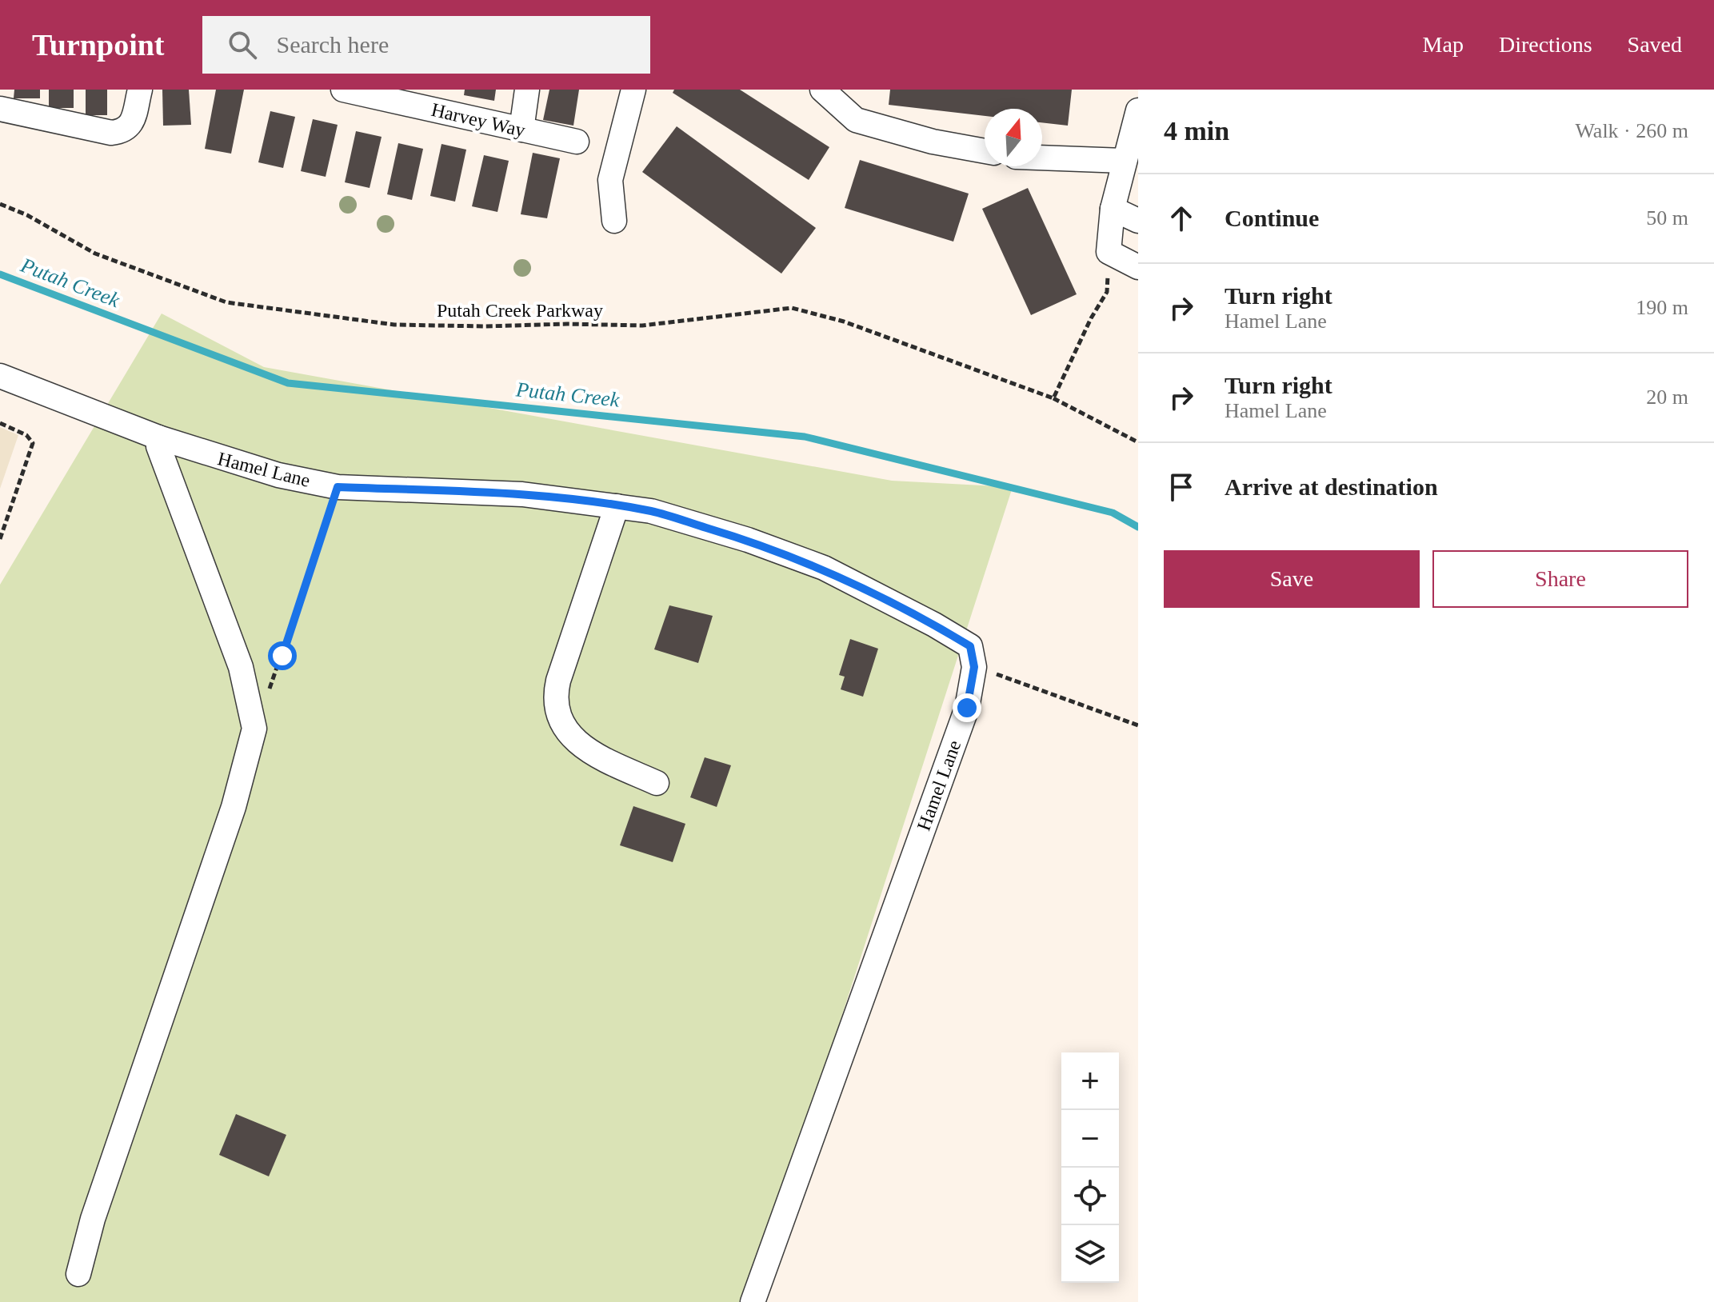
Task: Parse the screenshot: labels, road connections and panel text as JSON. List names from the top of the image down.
{
  "streets": {
    "street": ["Harvey Way", "Hamel Lane"],
    "path": ["Putah Creek Parkway"]
  },
  "water": ["Putah Creek"],
  "north": "top",
  "page": {
    "header": "Turnpoint",
    "search": "Search here",
    "nav": ["Map", "Directions", "Saved"],
    "heading": ["4 min", "Walk · 260 m"],
    "list": [
      ["Continue", "50 m"],
      ["Turn right", "Hamel Lane", "190 m"],
      ["Turn right", "Hamel Lane", "20 m"],
      "Arrive at destination"
    ],
    "buttons": ["Save", "Share"],
    "map_buttons": ["+", "−"]
  }
}
